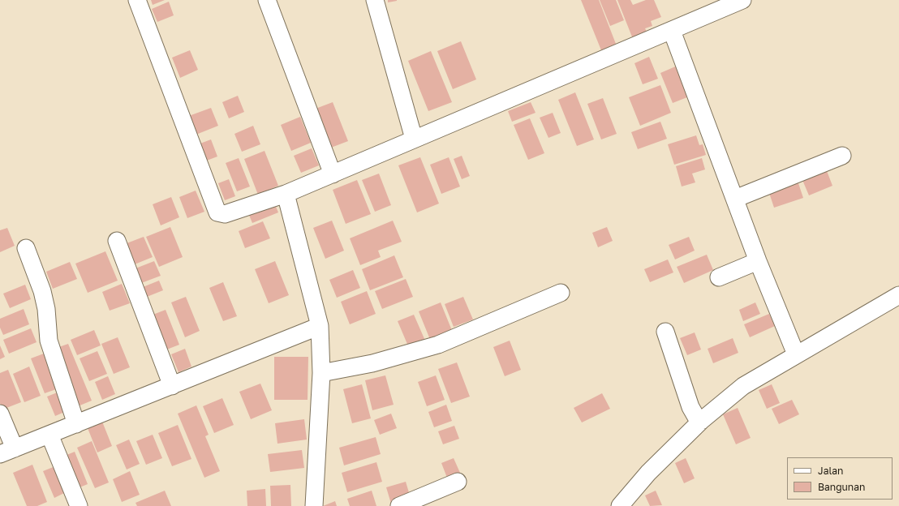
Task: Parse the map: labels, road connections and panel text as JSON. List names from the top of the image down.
{
  "legend": ["Jalan", "Bangunan"]
}
